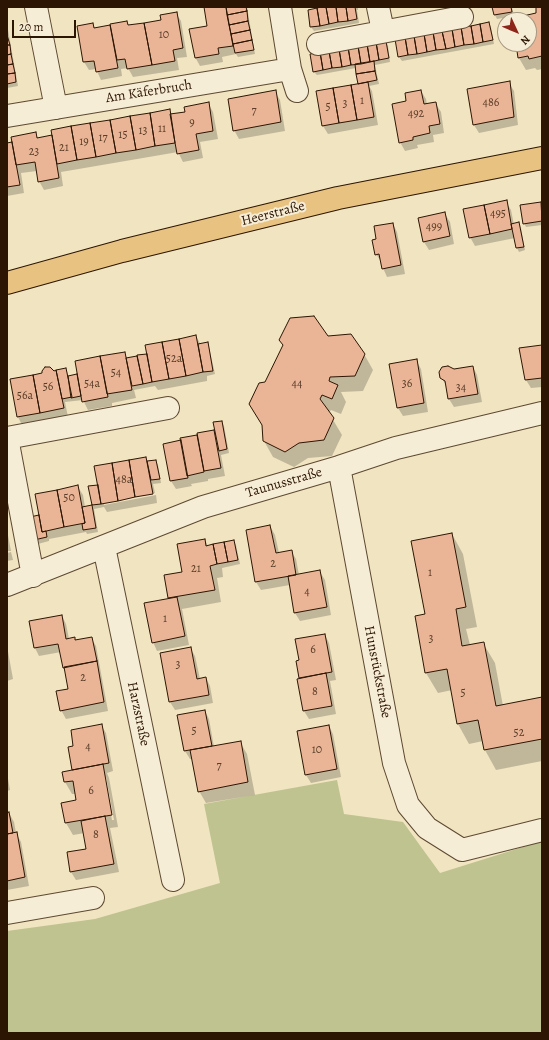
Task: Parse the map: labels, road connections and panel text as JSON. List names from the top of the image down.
{
  "streets": {
    "main road": ["Heerstraße"],
    "street": [
      "Am Käferbruch",
      "Taunusstraße",
      "Hunsrückstraße",
      "Harzstraße"
    ]
  },
  "crossings": [
    ["Taunusstraße", "Hunsrückstraße"],
    ["Taunusstraße", "Harzstraße"]
  ],
  "house_numbers": [
    "10",
    "1",
    "486",
    "3",
    "5",
    "7",
    "492",
    "9",
    "11",
    "13",
    "15",
    "17",
    "19",
    "21",
    "23",
    "495",
    "499",
    "52a",
    "54",
    "54a",
    "44",
    "36",
    "56",
    "34",
    "56a",
    "48a",
    "50",
    "2",
    "21",
    "1",
    "4",
    "1",
    "3",
    "6",
    "3",
    "2",
    "8",
    "5",
    "5",
    "52",
    "4",
    "10",
    "7",
    "6",
    "8"
  ],
  "scale_bar": "20 m",
  "north": "bottom right"
}
